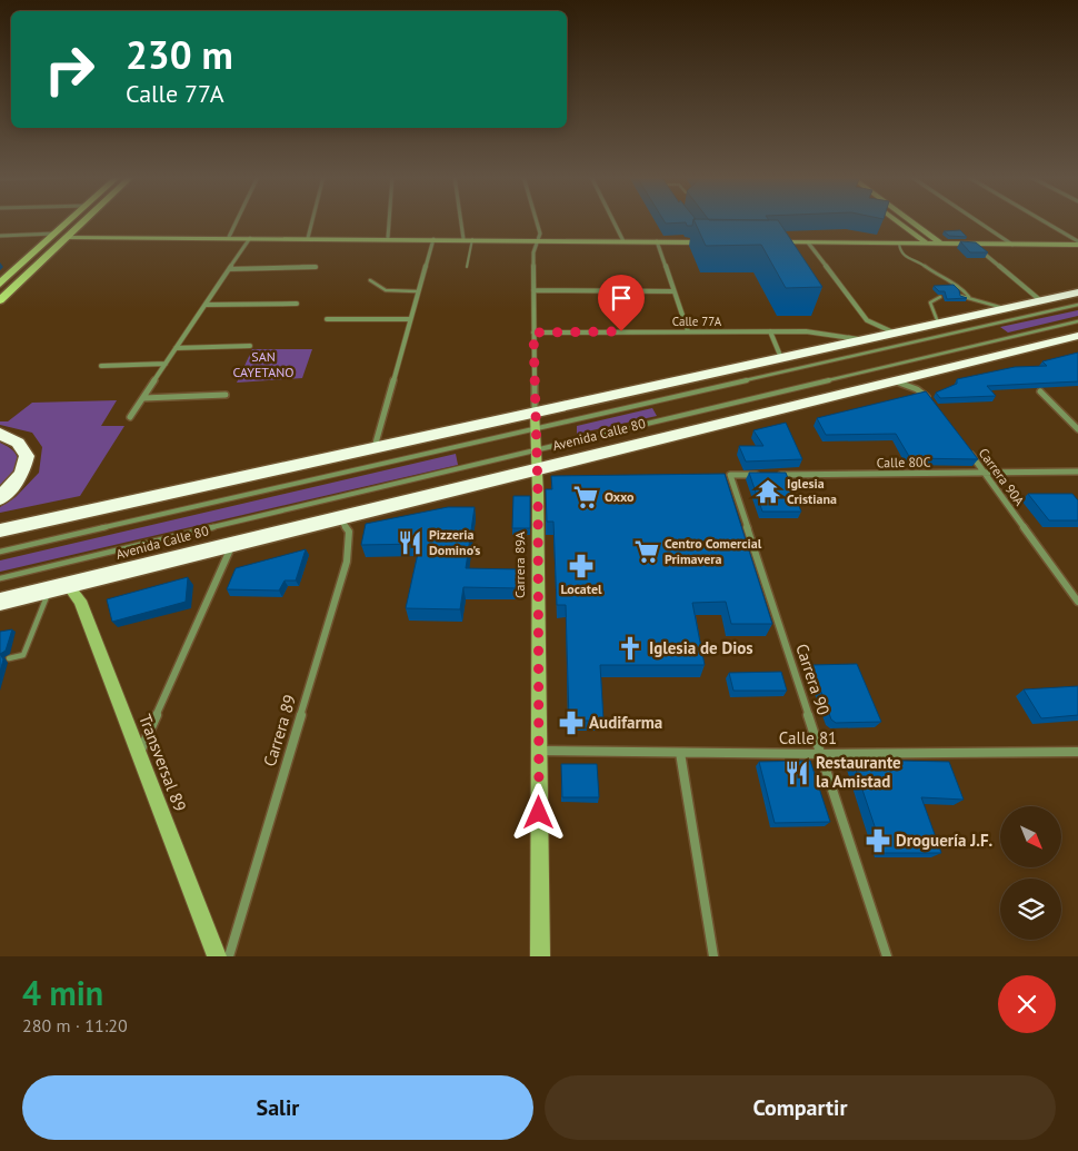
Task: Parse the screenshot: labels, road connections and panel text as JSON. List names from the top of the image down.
{
  "streets": {
    "highway": ["Avenida Calle 80"],
    "street": [
      "Calle 77A",
      "Calle 80C",
      "Carrera 90A",
      "Carrera 89A",
      "Carrera 90",
      "Carrera 89",
      "Calle 81",
      "Transversal 89"
    ]
  },
  "crossings": [
    ["Calle 77A", "Carrera 89A"],
    ["Avenida Calle 80", "Carrera 89A"],
    ["Avenida Calle 80", "Carrera 89"],
    ["Avenida Calle 80", "Transversal 89"],
    ["Calle 80C", "Carrera 90A"],
    ["Carrera 89A", "Calle 81"],
    ["Carrera 90", "Calle 81"]
  ],
  "parks": ["SAN CAYETANO"],
  "places": {
    "temple": ["Iglesia Cristiana"],
    "supermarket": ["Oxxo", "Centro Comercial Primavera"],
    "restaurant": ["Pizzeria Domino's", "Restaurante la Amistad"],
    "pharmacy": ["Locatel", "Audifarma", "Droguería J.F."],
    "church": ["Iglesia de Dios"]
  },
  "north": "bottom right",
  "page": {
    "turn": ["230 m", "Calle 77A"],
    "heading": ["4 min", "280 m · 11:20"],
    "buttons": ["Salir", "Compartir"]
  }
}
